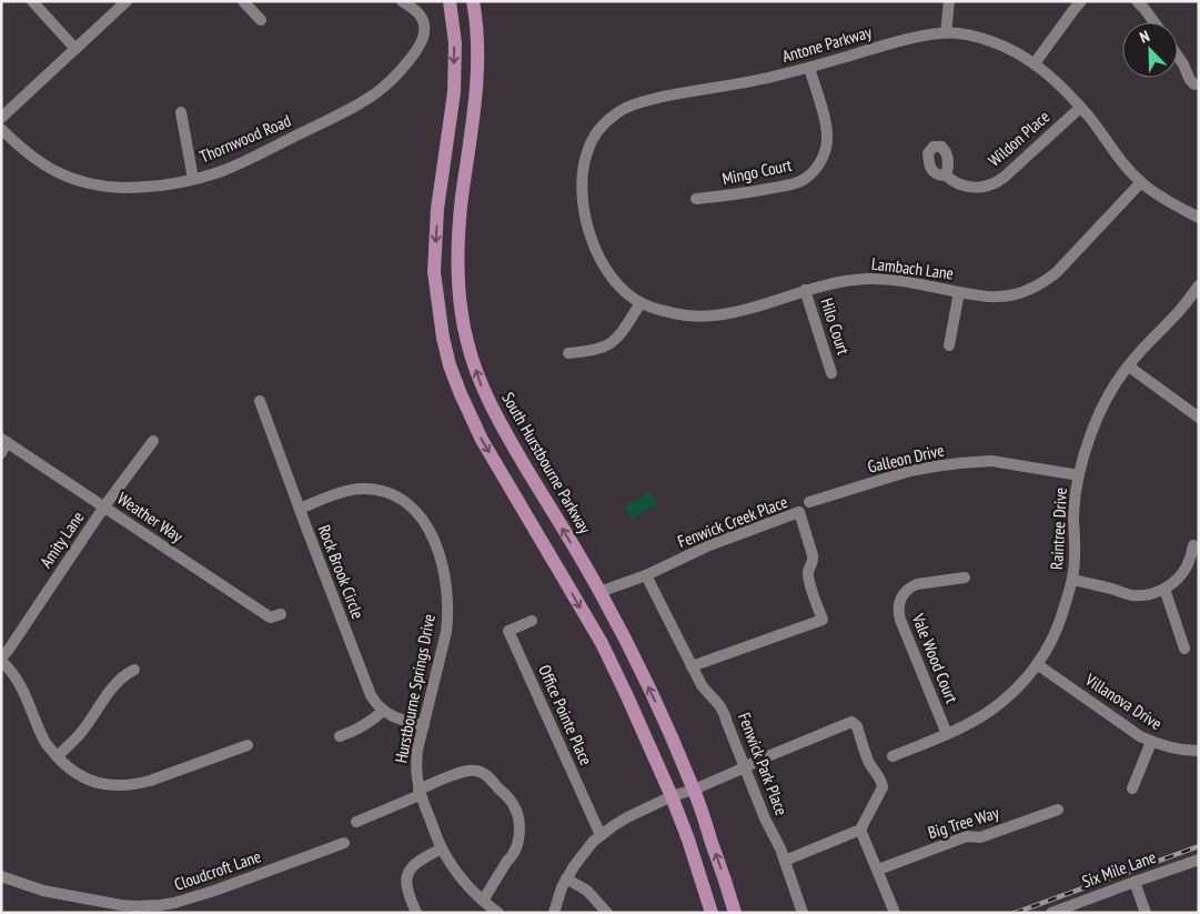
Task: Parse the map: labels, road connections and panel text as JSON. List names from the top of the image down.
{
  "streets": {
    "main road": ["South Hurstbourne Parkway"],
    "street": [
      "Antone Parkway",
      "Thornwood Road",
      "Wildon Place",
      "Mingo Court",
      "Lambach Lane",
      "Hilo Court",
      "Galleon Drive",
      "Weather Way",
      "Fenwick Creek Place",
      "Raintree Drive",
      "Amity Lane",
      "Rock Brook Circle",
      "Vale Wood Court",
      "Hurstbourne Springs Drive",
      "Villanova Drive",
      "Office Pointe Place",
      "Fenwick Park Place",
      "Big Tree Way",
      "Six Mile Lane",
      "Cloudcroft Lane"
    ]
  },
  "crossings": [
    ["Antone Parkway", "Wildon Place"],
    ["Antone Parkway", "Mingo Court"],
    ["Antone Parkway", "Lambach Lane"],
    ["Lambach Lane", "Hilo Court"],
    ["Galleon Drive", "Raintree Drive"],
    ["South Hurstbourne Parkway", "Fenwick Creek Place"],
    ["Weather Way", "Amity Lane"],
    ["Fenwick Creek Place", "Fenwick Park Place"],
    ["Raintree Drive", "Vale Wood Court"],
    ["Raintree Drive", "Villanova Drive"],
    ["Rock Brook Circle", "Hurstbourne Springs Drive"]
  ],
  "north": "top left"
}
